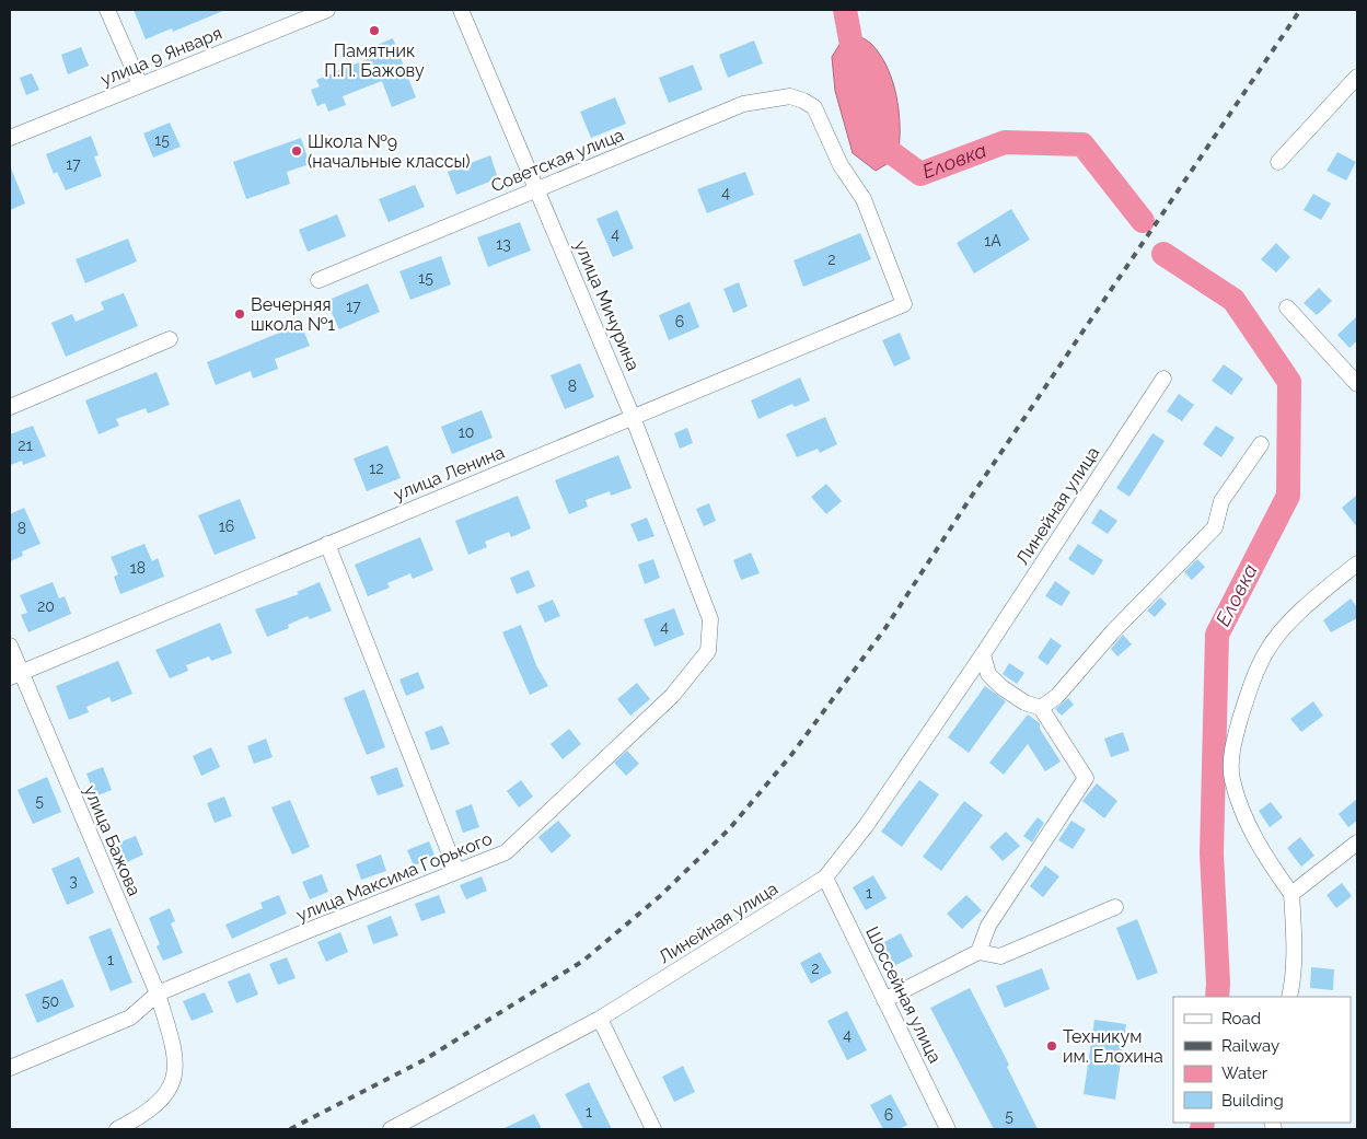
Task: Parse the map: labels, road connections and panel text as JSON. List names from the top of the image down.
{
  "streets": {
    "street": [
      "улица 9 Января",
      "Советская улица",
      "улица Мичурина",
      "улица Ленина",
      "Линейная улица",
      "улица Бажова",
      "улица Максима Горького",
      "Шоссейная улица"
    ]
  },
  "crossings": [
    ["Советская улица", "улица Мичурина"],
    ["Советская улица", "улица Ленина"],
    ["улица Мичурина", "улица Ленина"],
    ["улица Мичурина", "улица Максима Горького"],
    ["улица Ленина", "улица Бажова"],
    ["Линейная улица", "Шоссейная улица"],
    ["улица Бажова", "улица Максима Горького"]
  ],
  "water": ["Еловка"],
  "places": [
    "Памятник П.П. Бажову",
    "Школа №9 (начальные классы)",
    "Вечерняя школа №1",
    "Техникум им. Елохина"
  ],
  "house_numbers": [
    "15",
    "17",
    "4",
    "4",
    "1А",
    "13",
    "2",
    "15",
    "17",
    "6",
    "8",
    "10",
    "21",
    "12",
    "16",
    "8",
    "18",
    "20",
    "4",
    "5",
    "3",
    "1",
    "1",
    "2",
    "50",
    "4",
    "1",
    "6",
    "5"
  ],
  "legend": [
    "Road",
    "Railway",
    "Water",
    "Building"
  ]
}
